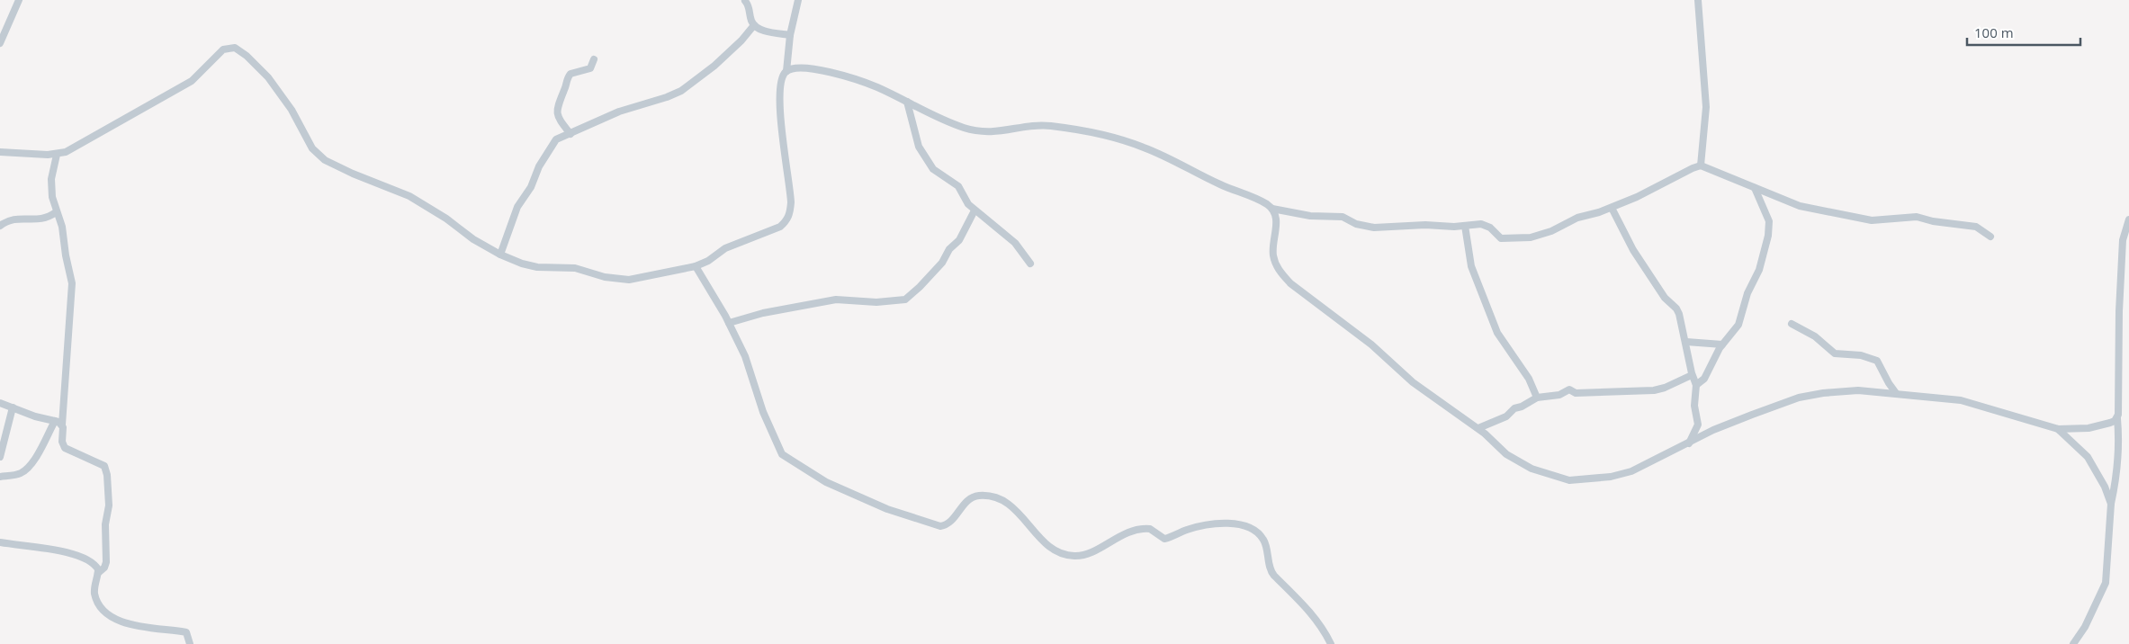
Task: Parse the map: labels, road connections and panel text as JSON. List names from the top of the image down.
{
  "scale_bar": "100 m"
}
